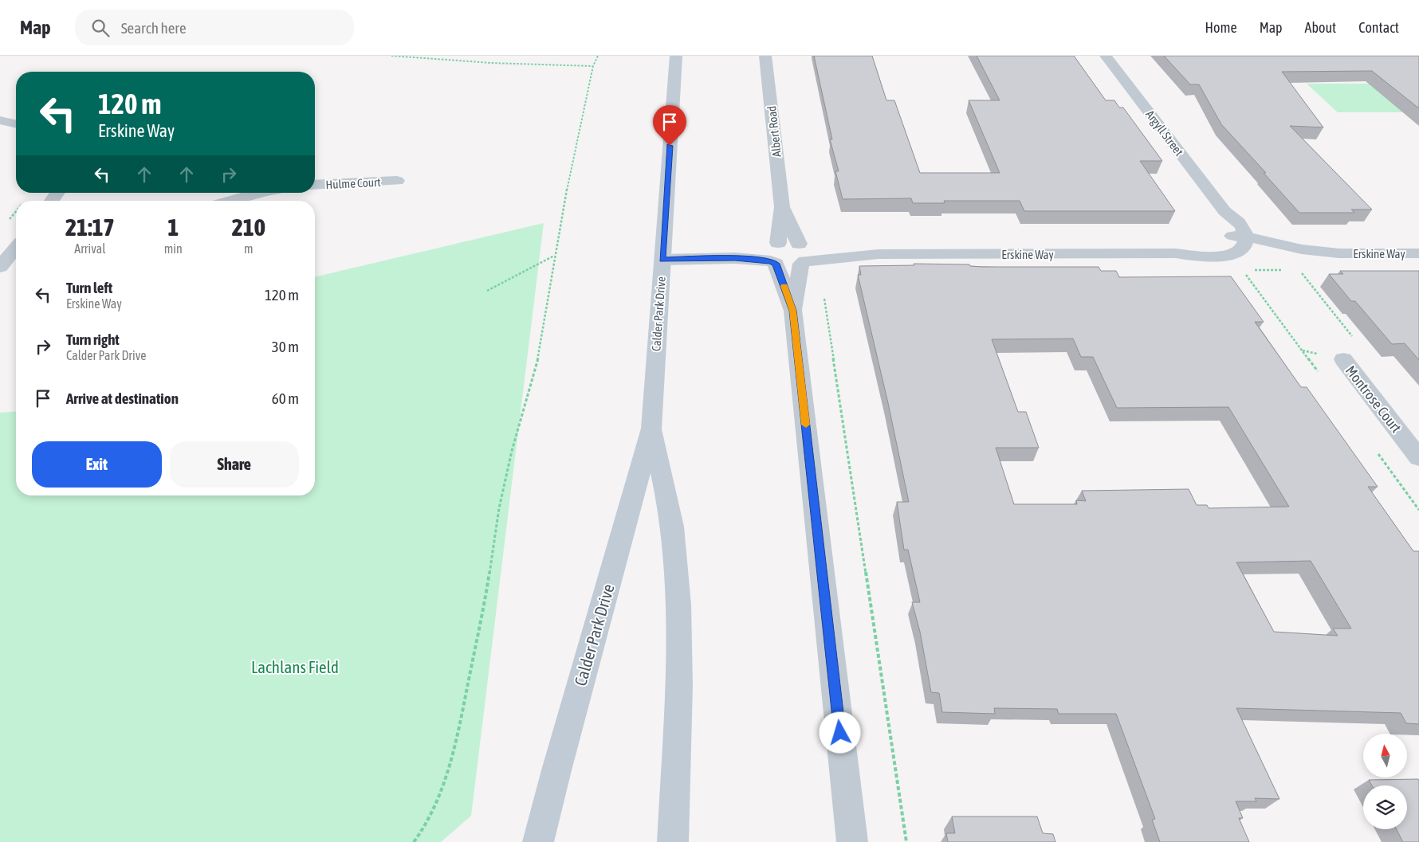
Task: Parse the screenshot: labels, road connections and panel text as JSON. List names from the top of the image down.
{
  "streets": {
    "street": [
      "Albert Road",
      "Argyll Street",
      "Hulme Court",
      "Erskine Way",
      "Calder Park Drive",
      "Montrose Court"
    ]
  },
  "crossings": [
    ["Albert Road", "Erskine Way"],
    ["Argyll Street", "Erskine Way"]
  ],
  "parks": ["Lachlans Field"],
  "north": "top",
  "page": {
    "header": "Map",
    "search": "Search here",
    "nav": [
      "Home",
      "Map",
      "About",
      "Contact"
    ],
    "turn": ["120 m", "Erskine Way"],
    "eta": [
      "21:17",
      "Arrival",
      "1",
      "min",
      "210",
      "m"
    ],
    "list": [
      {
        "name": "Turn left",
        "note": "Erskine Way",
        "value": "120 m"
      },
      {
        "name": "Turn right",
        "note": "Calder Park Drive",
        "value": "30 m"
      },
      {
        "name": "Arrive at destination",
        "value": "60 m"
      }
    ],
    "buttons": ["Exit", "Share"]
  }
}
